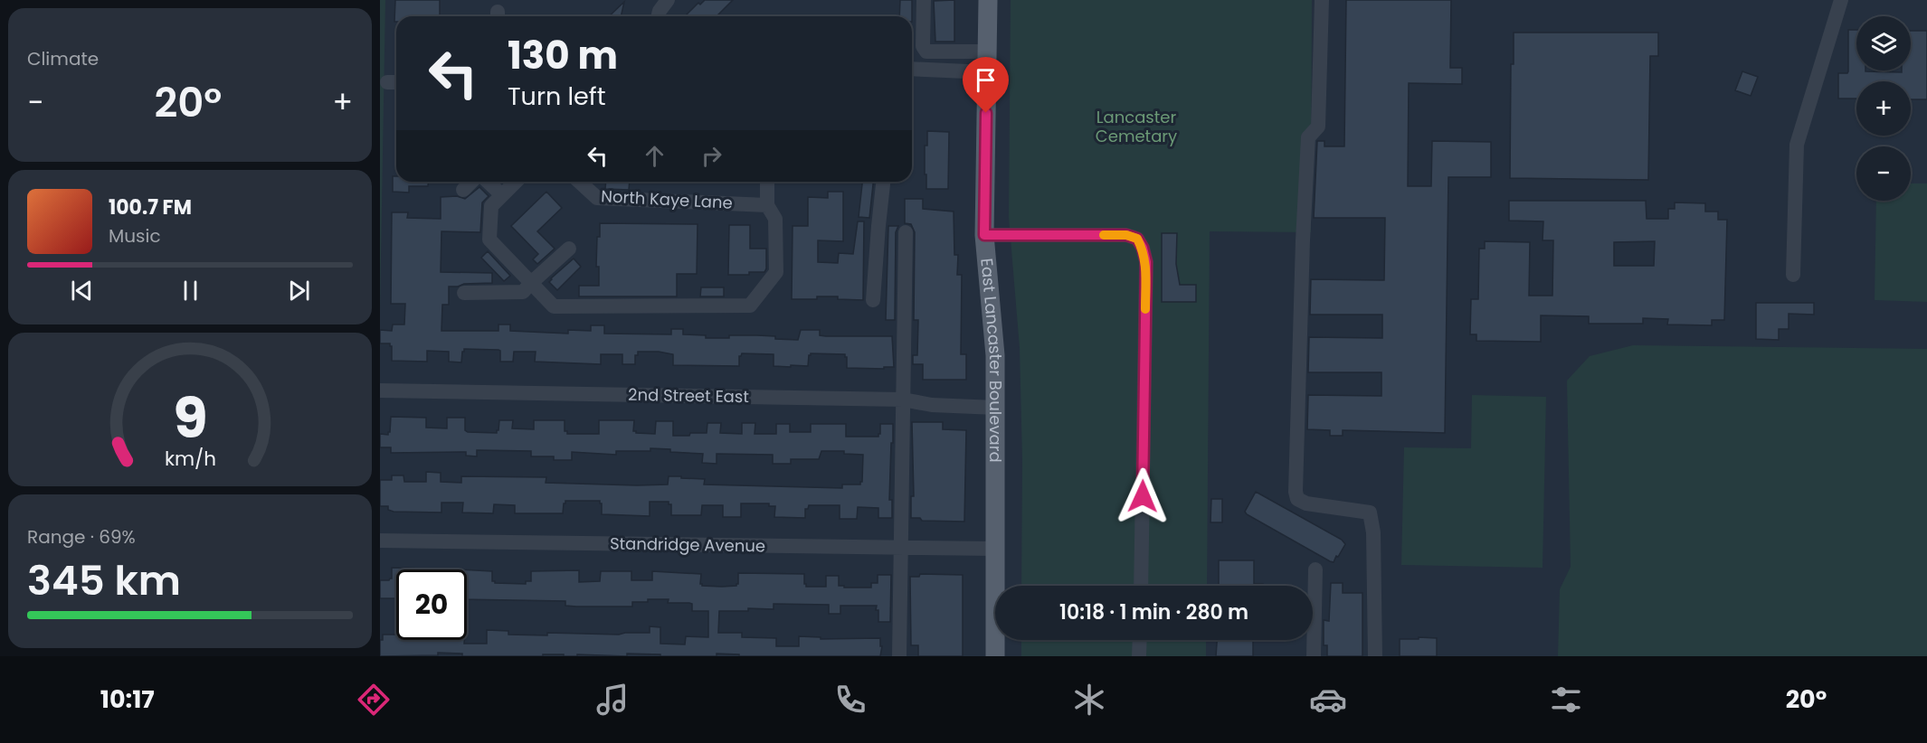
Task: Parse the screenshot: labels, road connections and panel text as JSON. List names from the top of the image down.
{
  "streets": {
    "main road": ["East Lancaster Boulevard"],
    "street": ["North Kaye Lane", "2nd Street East", "Standridge Avenue"]
  },
  "crossings": [
    ["East Lancaster Boulevard", "2nd Street East"],
    ["East Lancaster Boulevard", "Standridge Avenue"]
  ],
  "parks": ["Lancaster Cemetary"],
  "page": {
    "tile": [
      "Climate",
      ["Range · 69%", "345 km"]
    ],
    "map_buttons": ["+", "−"],
    "turn": ["130 m", "Turn left"],
    "heat": ["−", "20°", "+"],
    "song": ["100.7 FM", "Music"],
    "limit": "20",
    "trip": "10:18 · 1 min · 280 m",
    "tabs": ["10:17", "20°"],
    "gauge": ["9", "km/h"]
  }
}
